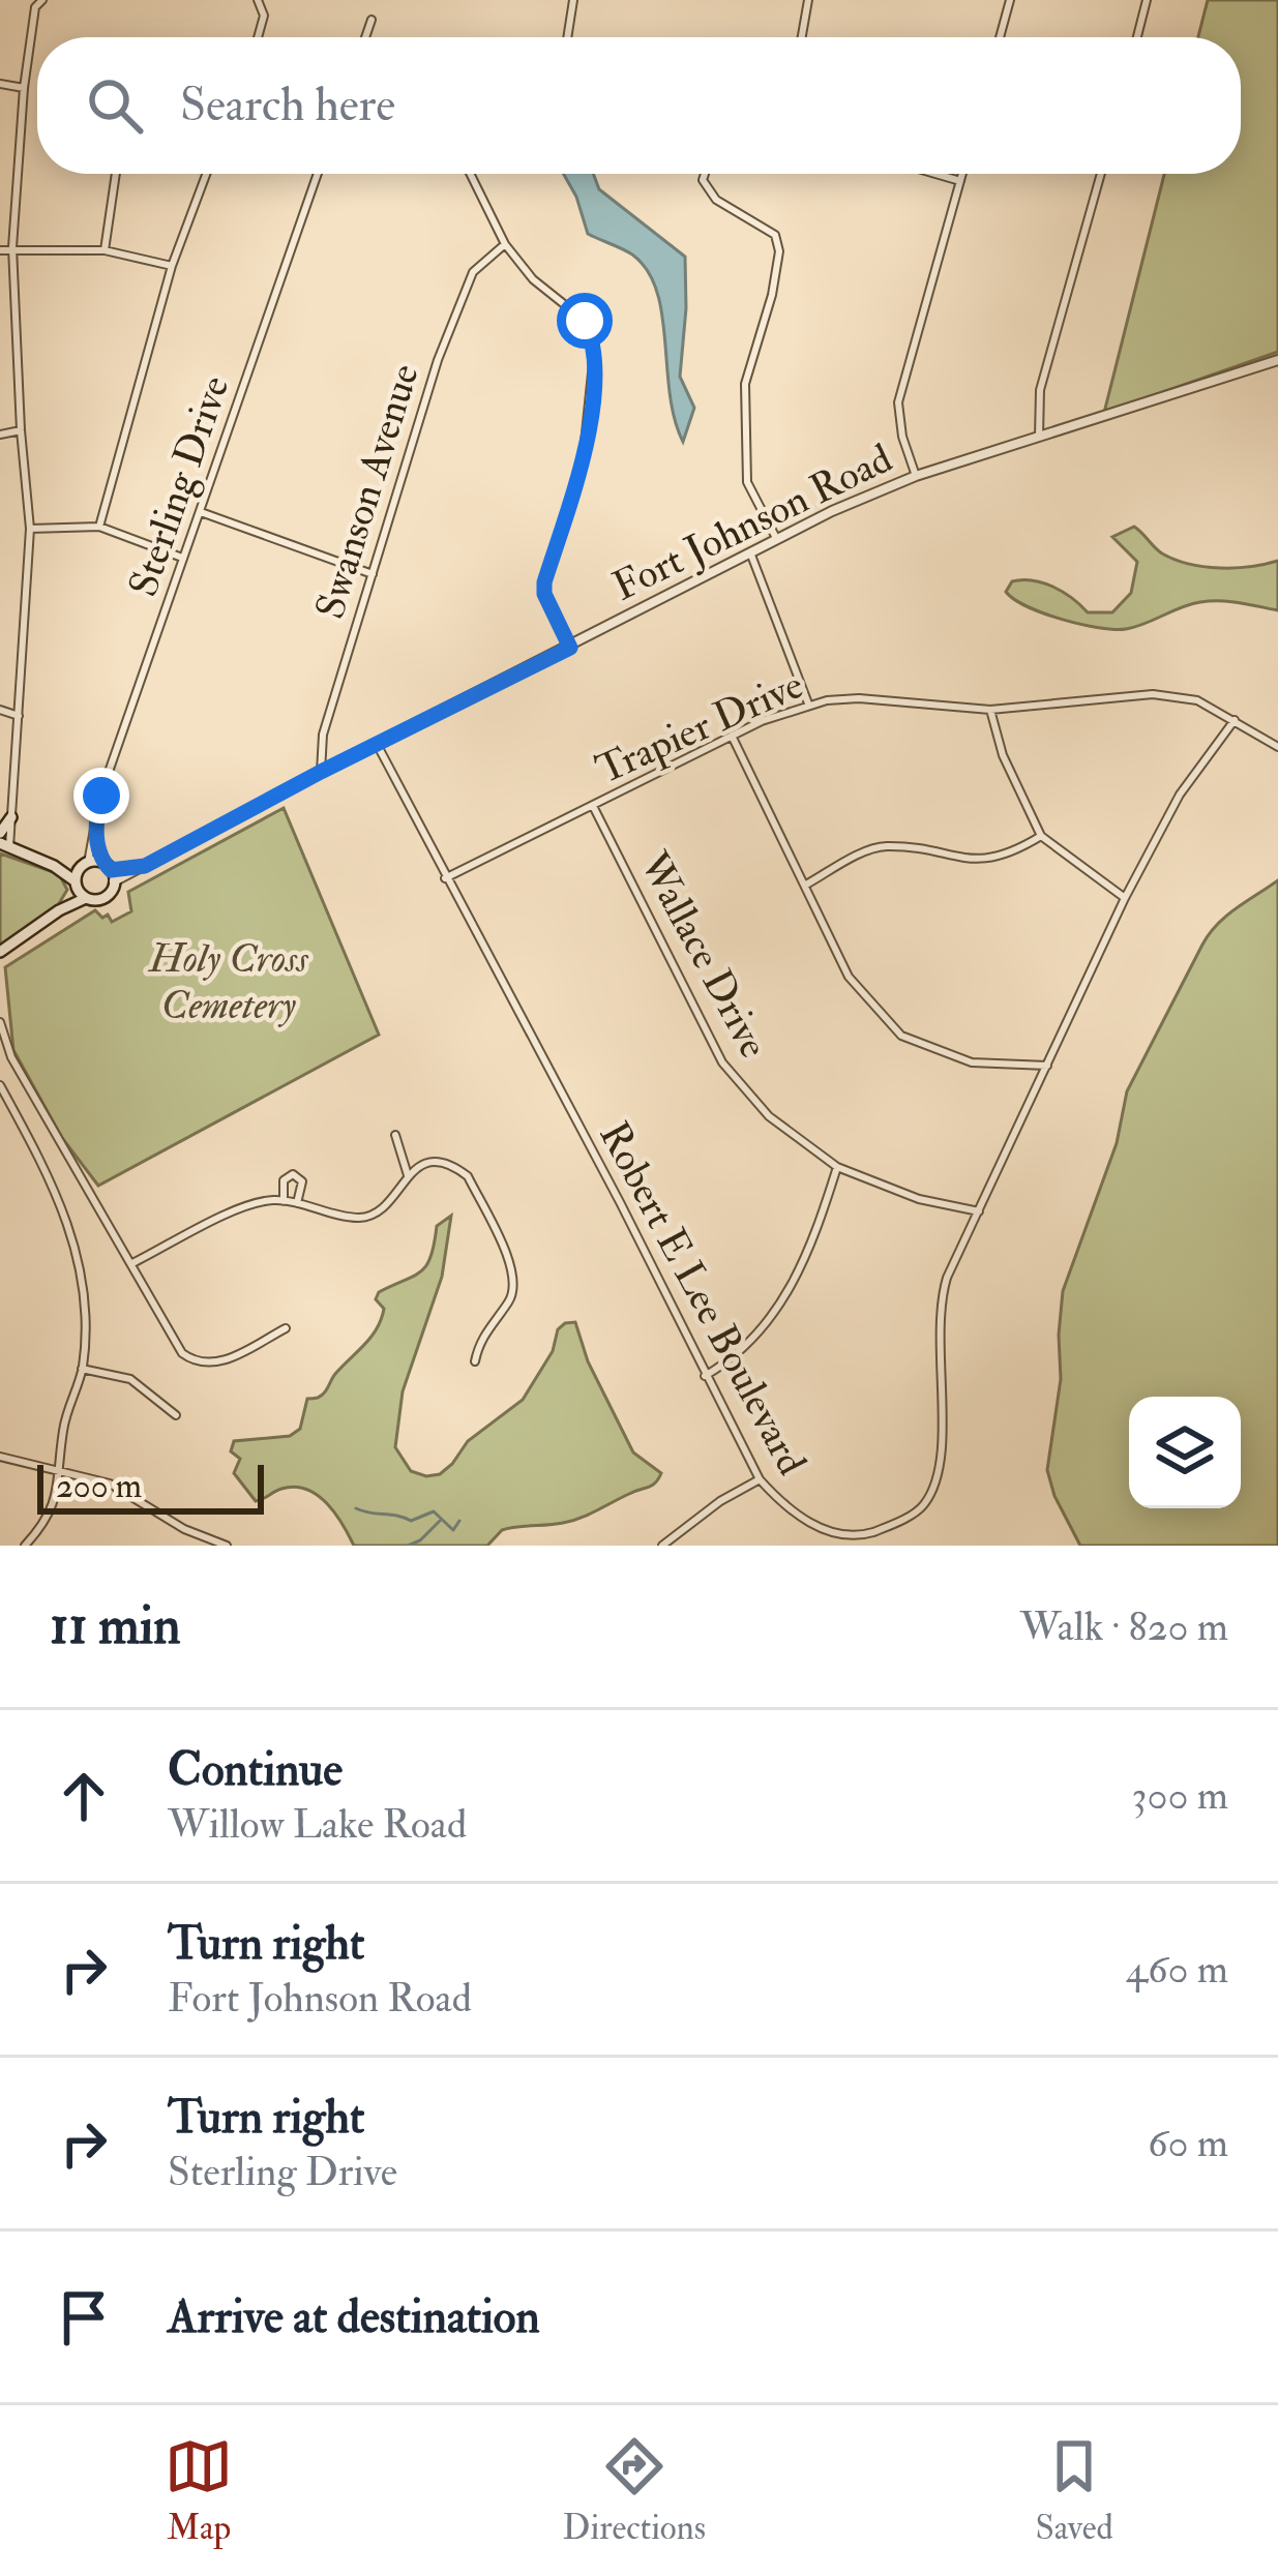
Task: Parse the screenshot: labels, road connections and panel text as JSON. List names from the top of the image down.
{
  "streets": {
    "street": [
      "Sterling Drive",
      "Swanson Avenue",
      "Fort Johnson Road",
      "Trapier Drive",
      "Wallace Drive",
      "Robert E Lee Boulevard"
    ]
  },
  "crossings": [
    ["Sterling Drive", "Fort Johnson Road"],
    ["Swanson Avenue", "Fort Johnson Road"],
    ["Fort Johnson Road", "Robert E Lee Boulevard"],
    ["Trapier Drive", "Wallace Drive"],
    ["Trapier Drive", "Robert E Lee Boulevard"],
    ["Wallace Drive", "Robert E Lee Boulevard"]
  ],
  "parks": ["Holy Cross Cemetery"],
  "scale_bar": "200 m",
  "page": {
    "search": "Search here",
    "scale": "200 m",
    "heading": ["11 min", "Walk · 820 m"],
    "list": [
      ["Continue", "Willow Lake Road", "300 m"],
      ["Turn right", "Fort Johnson Road", "460 m"],
      ["Turn right", "Sterling Drive", "60 m"],
      "Arrive at destination"
    ],
    "nav": ["Map", "Directions", "Saved"]
  }
}
